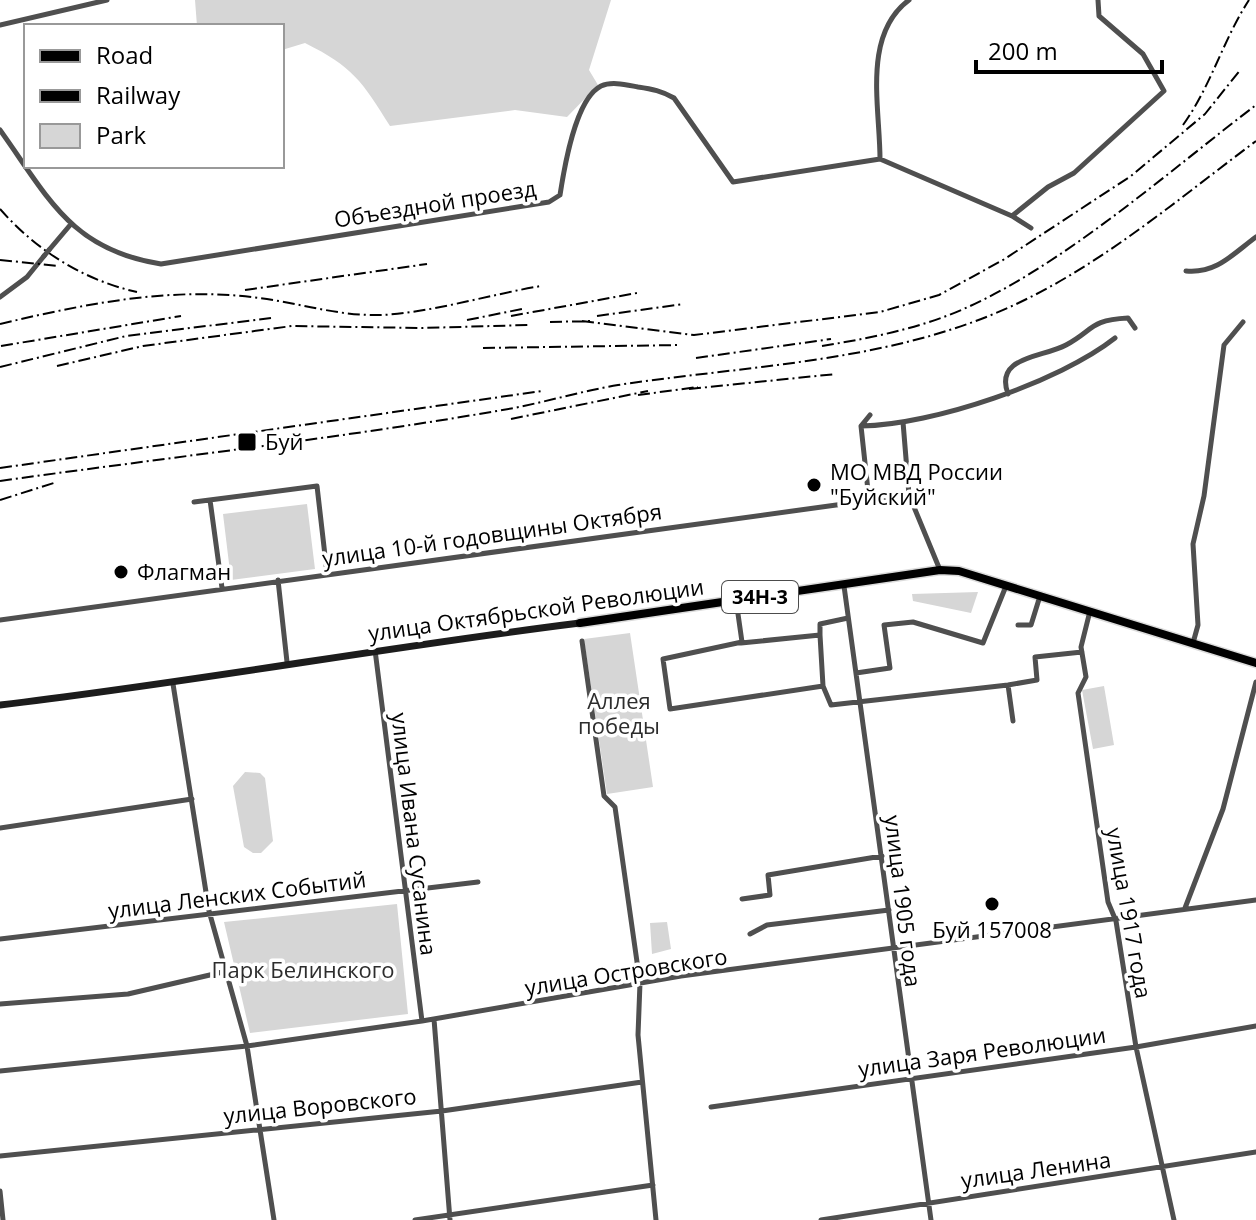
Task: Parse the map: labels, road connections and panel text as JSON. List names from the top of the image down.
{
  "streets": {
    "main road": ["34Н-3", "улица Октябрьской Революции"],
    "street": [
      "Объездной проезд",
      "улица 10-й годовщины Октября",
      "улица Ивана Сусанина",
      "улица Ленских Событий",
      "улица 1905 года",
      "улица 1917 года",
      "улица Островского",
      "улица Заря Революции",
      "улица Воровского",
      "улица Ленина"
    ]
  },
  "crossings": [
    ["улица Октябрьской Революции", "улица Ивана Сусанина"],
    ["улица Октябрьской Революции", "улица 1905 года"],
    ["улица Октябрьской Революции", "улица 1917 года"],
    ["улица Ивана Сусанина", "улица Ленских Событий"],
    ["улица Ивана Сусанина", "улица Островского"],
    ["улица 1905 года", "улица Островского"],
    ["улица 1905 года", "улица Заря Революции"],
    ["улица 1905 года", "улица Ленина"],
    ["улица 1917 года", "улица Островского"],
    ["улица 1917 года", "улица Заря Революции"],
    ["улица 1917 года", "улица Ленина"]
  ],
  "parks": ["Аллея победы", "Парк Белинского"],
  "places": {
    "transit": ["Буй"],
    "other": ["МО МВД России \"Буйский\"", "Флагман", "Буй 157008"]
  },
  "legend": ["Road", "Railway", "Park"],
  "scale_bar": "200 m"
}
